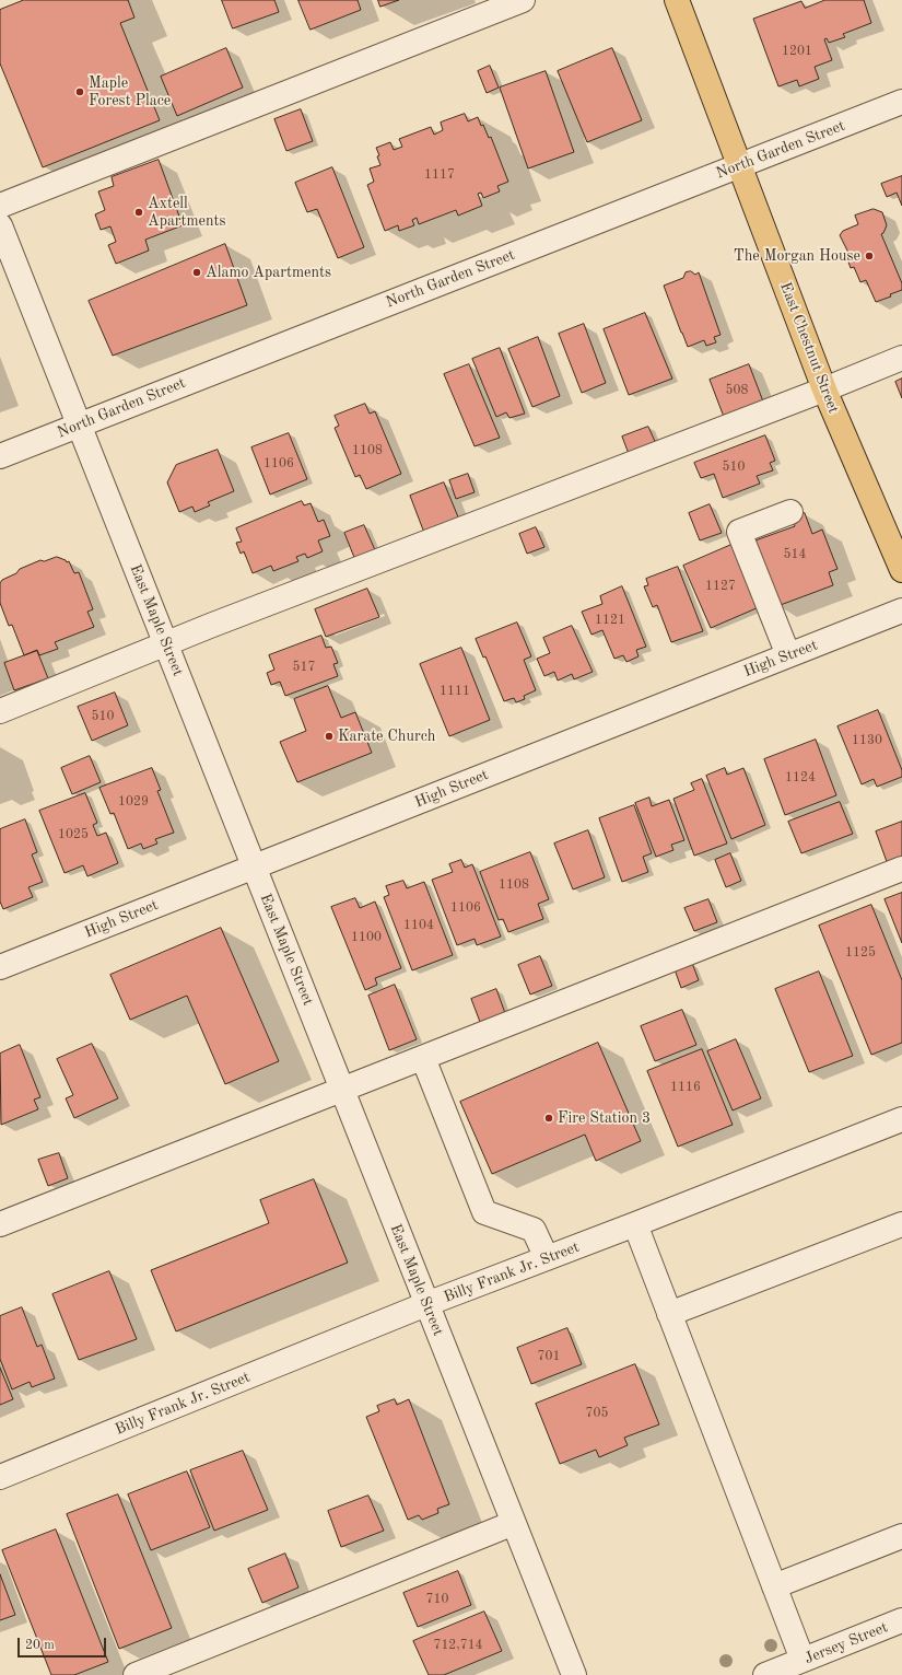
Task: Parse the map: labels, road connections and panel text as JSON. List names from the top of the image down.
{
  "streets": {
    "main road": ["East Chestnut Street"],
    "street": [
      "North Garden Street",
      "East Maple Street",
      "High Street",
      "Billy Frank Jr. Street",
      "Jersey Street"
    ]
  },
  "crossings": [
    ["North Garden Street", "East Chestnut Street"],
    ["North Garden Street", "East Maple Street"],
    ["East Maple Street", "High Street"],
    ["East Maple Street", "Billy Frank Jr. Street"]
  ],
  "places": [
    "Maple Forest Place",
    "Axtell Apartments",
    "The Morgan House",
    "Alamo Apartments",
    "Karate Church",
    "Fire Station 3"
  ],
  "house_numbers": [
    "1201",
    "1117",
    "508",
    "1108",
    "1106",
    "510",
    "514",
    "1127",
    "1121",
    "517",
    "1111",
    "510",
    "1130",
    "1124",
    "1029",
    "1025",
    "1108",
    "1106",
    "1104",
    "1100",
    "1125",
    "1116",
    "701",
    "705",
    "710",
    "712,714"
  ],
  "scale_bar": "20 m"
}
